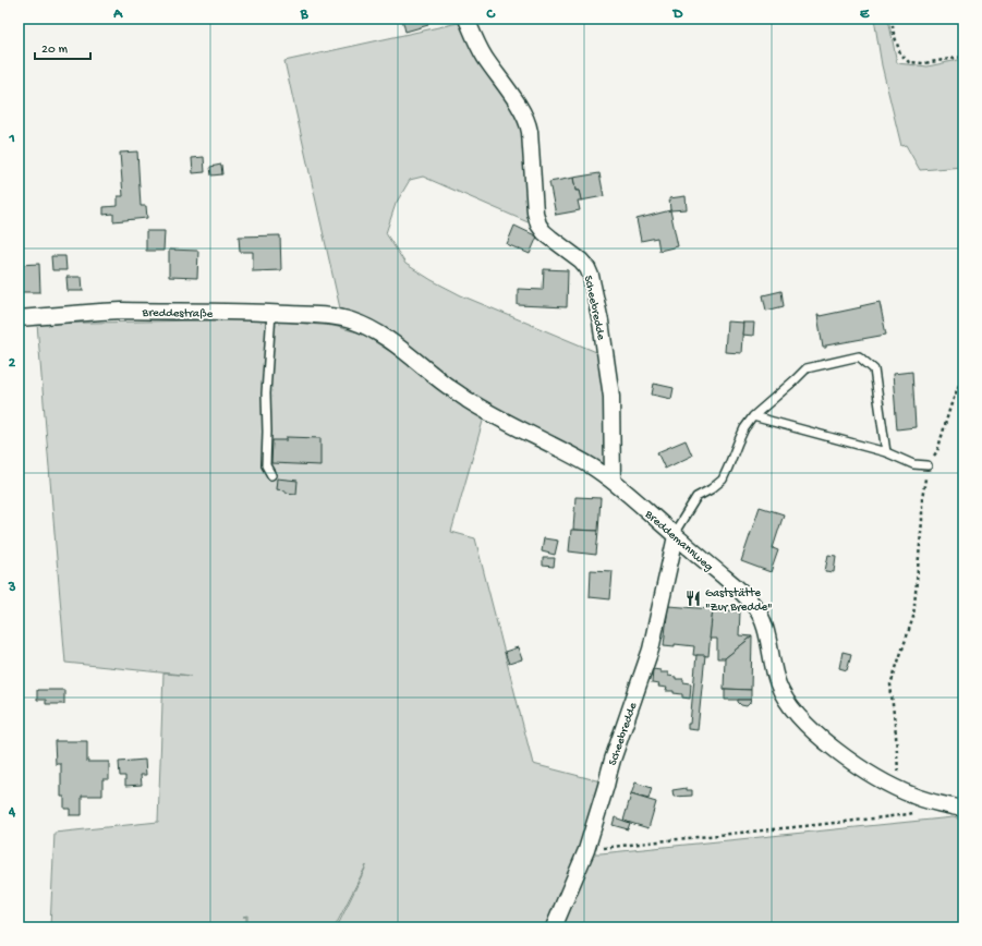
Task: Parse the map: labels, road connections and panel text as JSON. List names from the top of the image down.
{
  "streets": {
    "street": ["Scheebredde", "Breddestraße", "Breddemannweg"]
  },
  "crossings": [
    ["Scheebredde", "Breddemannweg"],
    ["Breddestraße", "Breddemannweg"]
  ],
  "places": {
    "restaurant": ["Gaststätte \"Zur Bredde\""]
  },
  "scale_bar": "20 m",
  "grid": {
    "columns": [
      "A",
      "B",
      "C",
      "D",
      "E"
    ],
    "rows": [
      "1",
      "2",
      "3",
      "4"
    ]
  }
}
